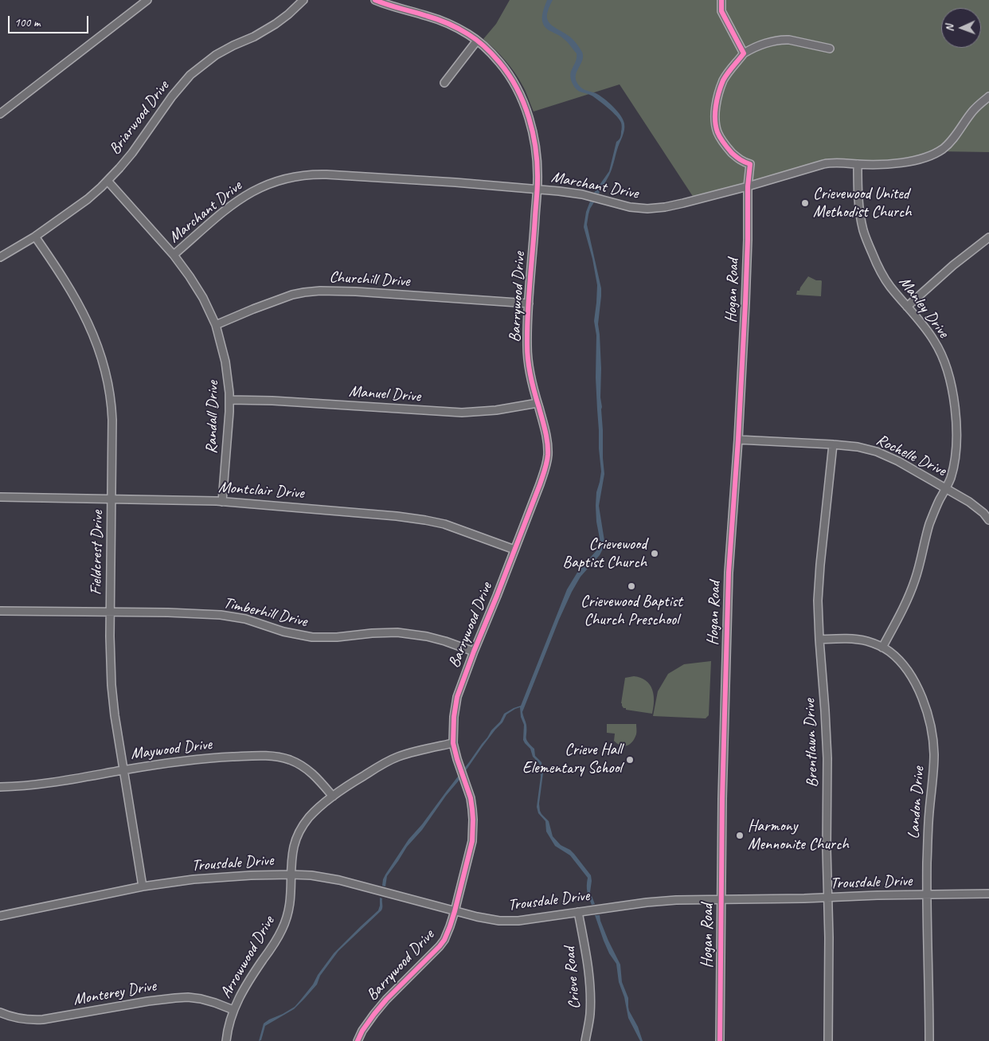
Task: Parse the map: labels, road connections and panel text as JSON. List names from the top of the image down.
{
  "streets": {
    "street": [
      "Briarwood Drive",
      "Marchant Drive",
      "Churchill Drive",
      "Hogan Road",
      "Barrywood Drive",
      "Manley Drive",
      "Manuel Drive",
      "Randall Drive",
      "Rochelle Drive",
      "Montclair Drive",
      "Fieldcrest Drive",
      "Timberhill Drive",
      "Brentlawn Drive",
      "Maywood Drive",
      "Landon Drive",
      "Trousdale Drive",
      "Arrowwood Drive",
      "Crieve Road",
      "Monterey Drive"
    ]
  },
  "crossings": [
    ["Briarwood Drive", "Randall Drive"],
    ["Briarwood Drive", "Fieldcrest Drive"],
    ["Marchant Drive", "Hogan Road"],
    ["Marchant Drive", "Barrywood Drive"],
    ["Marchant Drive", "Manley Drive"],
    ["Marchant Drive", "Randall Drive"],
    ["Churchill Drive", "Barrywood Drive"],
    ["Churchill Drive", "Randall Drive"],
    ["Hogan Road", "Rochelle Drive"],
    ["Hogan Road", "Trousdale Drive"],
    ["Barrywood Drive", "Manuel Drive"],
    ["Barrywood Drive", "Montclair Drive"],
    ["Barrywood Drive", "Timberhill Drive"],
    ["Barrywood Drive", "Trousdale Drive"],
    ["Barrywood Drive", "Arrowwood Drive"],
    ["Manley Drive", "Rochelle Drive"],
    ["Manley Drive", "Landon Drive"],
    ["Manuel Drive", "Randall Drive"],
    ["Randall Drive", "Montclair Drive"],
    ["Rochelle Drive", "Brentlawn Drive"],
    ["Montclair Drive", "Fieldcrest Drive"],
    ["Fieldcrest Drive", "Timberhill Drive"],
    ["Fieldcrest Drive", "Maywood Drive"],
    ["Fieldcrest Drive", "Trousdale Drive"],
    ["Brentlawn Drive", "Landon Drive"],
    ["Brentlawn Drive", "Trousdale Drive"],
    ["Maywood Drive", "Arrowwood Drive"],
    ["Landon Drive", "Trousdale Drive"],
    ["Trousdale Drive", "Arrowwood Drive"],
    ["Trousdale Drive", "Crieve Road"],
    ["Arrowwood Drive", "Monterey Drive"]
  ],
  "places": [
    "Crievewood United Methodist Church",
    "Crievewood Baptist Church",
    "Crievewood Baptist Church Preschool",
    "Crieve Hall Elementary School",
    "Harmony Mennonite Church"
  ],
  "scale_bar": "100 m",
  "north": "left"
}
